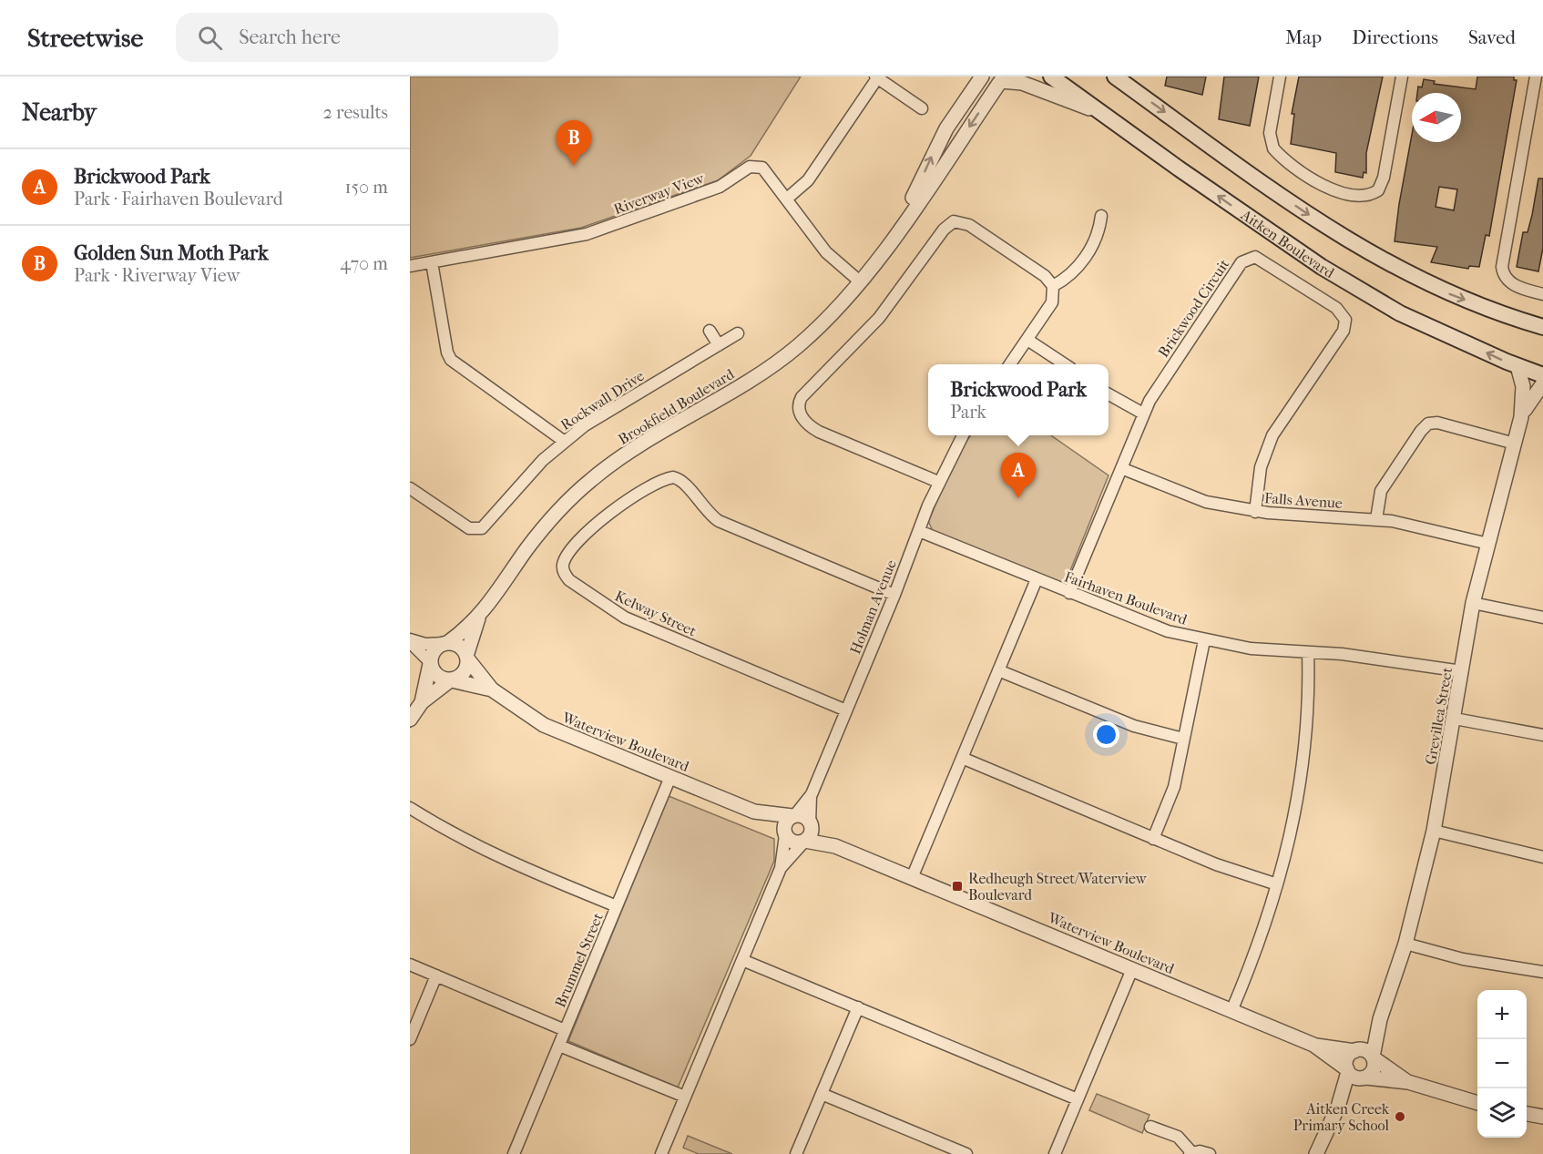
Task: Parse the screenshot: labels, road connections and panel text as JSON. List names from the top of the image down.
{
  "streets": {
    "main road": ["Aitken Boulevard"],
    "street": [
      "Riverway View",
      "Brickwood Circuit",
      "Rockwall Drive",
      "Brookfield Boulevard",
      "Falls Avenue",
      "Fairhaven Boulevard",
      "Holman Avenue",
      "Kelway Street",
      "Grevillea Street",
      "Waterview Boulevard",
      "Brummel Street"
    ]
  },
  "crossings": [
    ["Riverway View", "Brookfield Boulevard"],
    ["Brickwood Circuit", "Falls Avenue"],
    ["Brickwood Circuit", "Fairhaven Boulevard"],
    ["Brookfield Boulevard", "Waterview Boulevard"],
    ["Falls Avenue", "Grevillea Street"],
    ["Fairhaven Boulevard", "Holman Avenue"],
    ["Fairhaven Boulevard", "Grevillea Street"],
    ["Holman Avenue", "Kelway Street"],
    ["Holman Avenue", "Waterview Boulevard"],
    ["Grevillea Street", "Waterview Boulevard"],
    ["Waterview Boulevard", "Brummel Street"]
  ],
  "places": {
    "transit": ["Redheugh Street/Waterview Boulevard"],
    "other": ["Aitken Creek Primary School"]
  },
  "north": "left",
  "page": {
    "header": "Streetwise",
    "search": "Search here",
    "nav": ["Map", "Directions", "Saved"],
    "heading": ["Nearby", "2 results"],
    "pins": ["B", "A"],
    "list": [
      {
        "mark": "A",
        "name": "Brickwood Park",
        "note": "Park · Fairhaven Boulevard",
        "value": "150 m"
      },
      {
        "mark": "B",
        "name": "Golden Sun Moth Park",
        "note": "Park · Riverway View",
        "value": "470 m"
      }
    ],
    "popup": ["Brickwood Park", "Park"],
    "map_buttons": ["+", "−"]
  }
}
